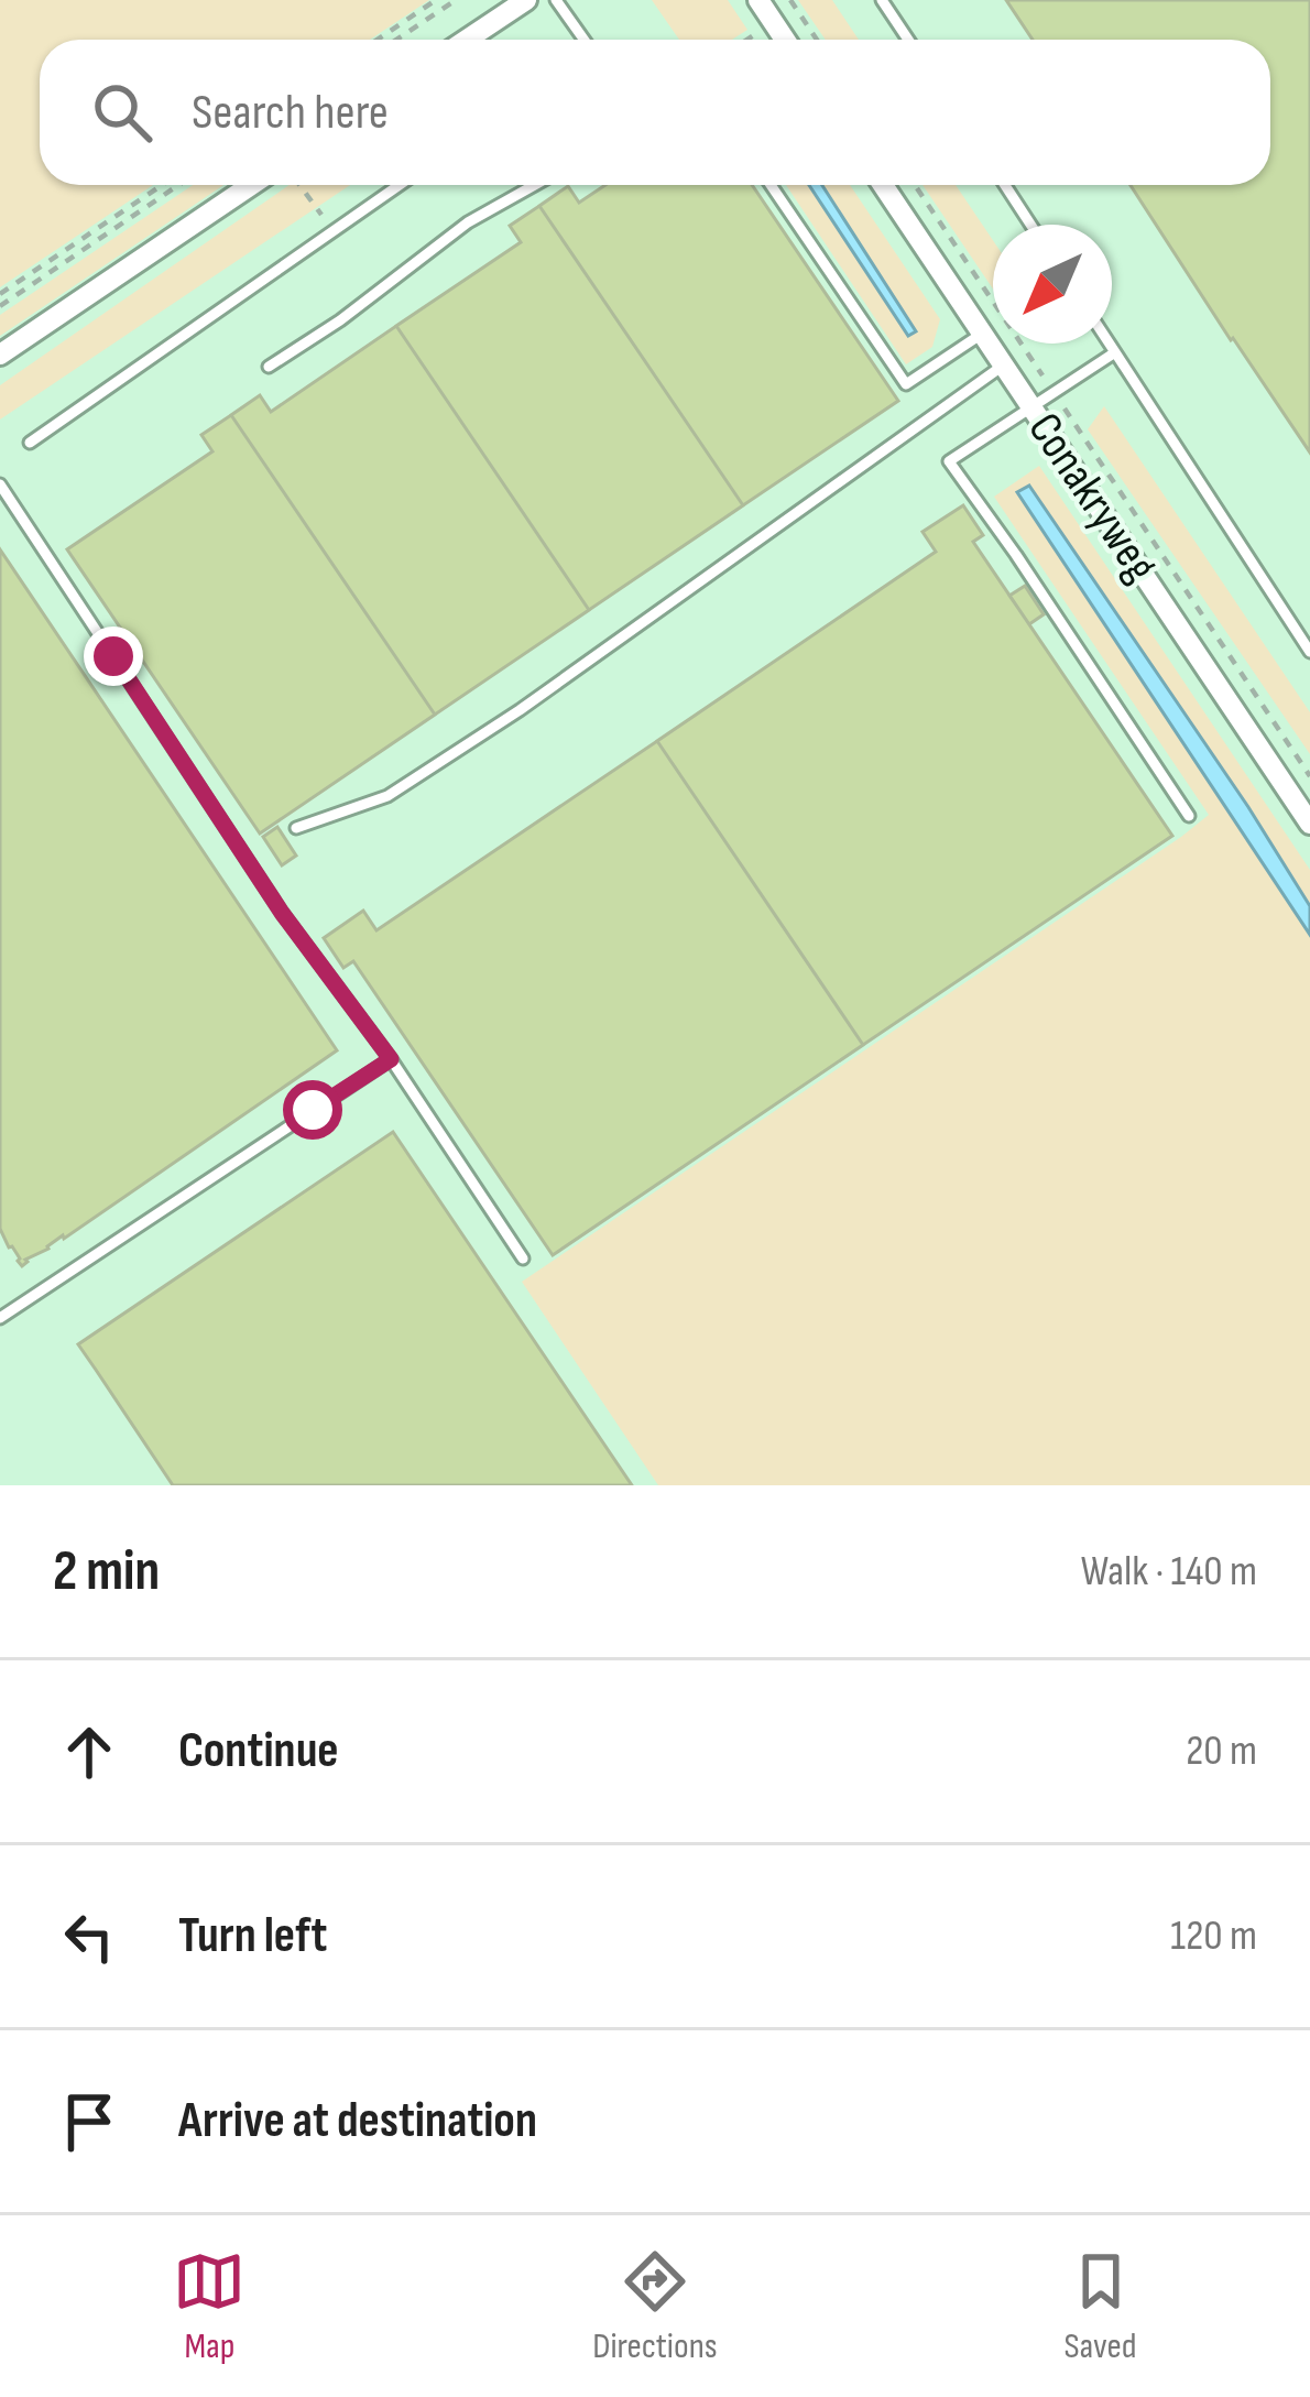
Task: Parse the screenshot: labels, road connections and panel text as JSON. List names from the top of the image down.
{
  "streets": {
    "street": ["Conakryweg"]
  },
  "north": "bottom left",
  "page": {
    "search": "Search here",
    "heading": ["2 min", "Walk · 140 m"],
    "list": [
      ["Continue", "20 m"],
      ["Turn left", "120 m"],
      "Arrive at destination"
    ],
    "nav": ["Map", "Directions", "Saved"]
  }
}
